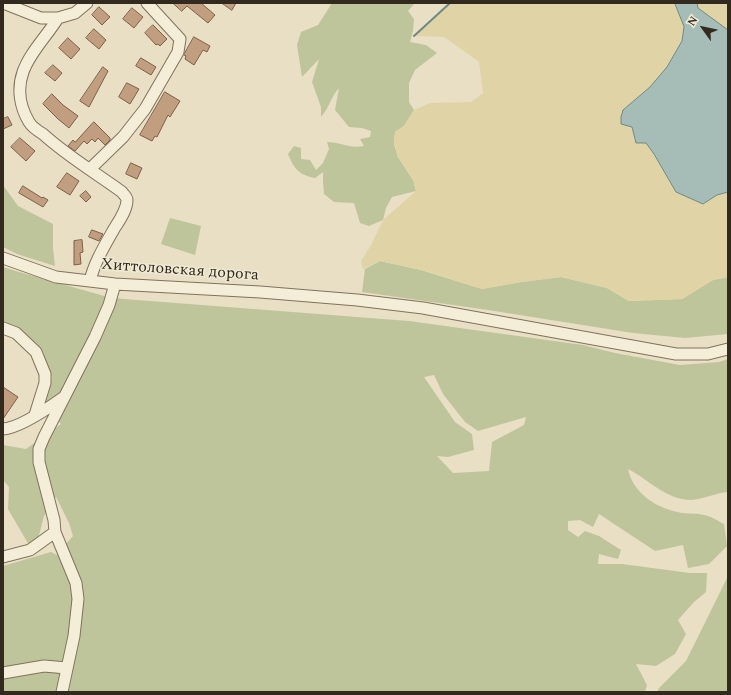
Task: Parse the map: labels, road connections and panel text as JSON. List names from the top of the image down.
{
  "streets": {
    "street": ["Хиттоловская дорога"]
  },
  "north": "top left"
}
